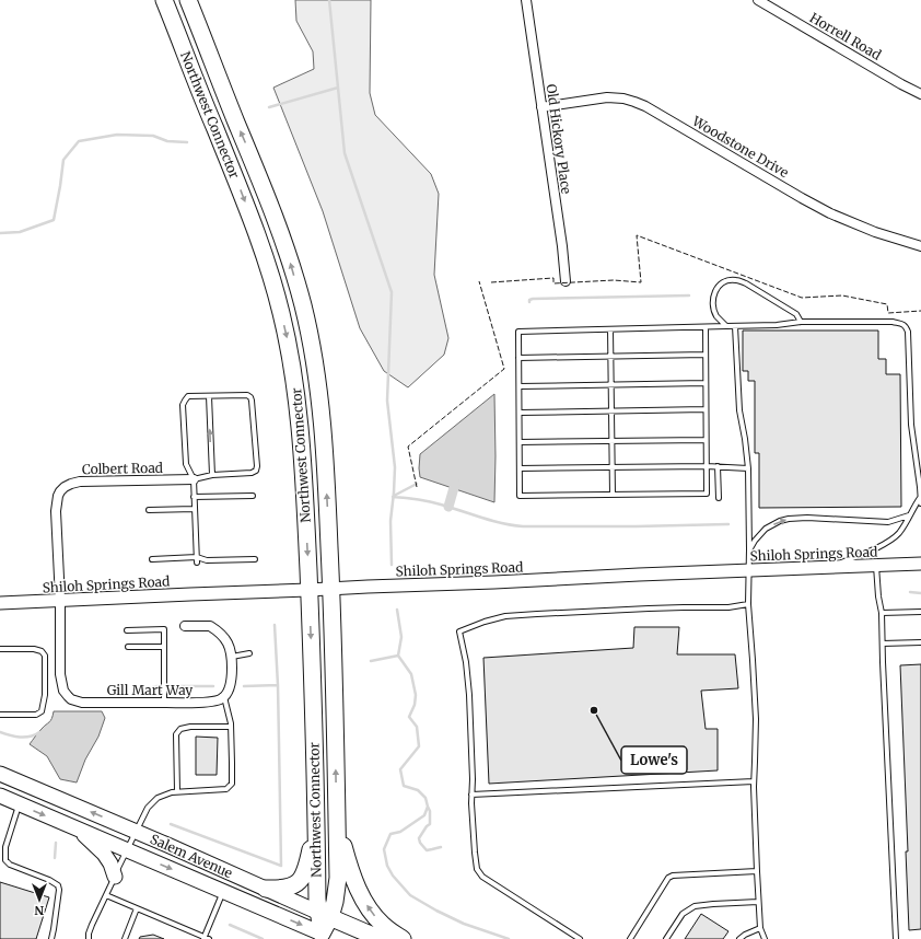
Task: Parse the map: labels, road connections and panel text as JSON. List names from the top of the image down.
{
  "streets": {
    "highway": ["Northwest Connector", "Salem Avenue"],
    "street": [
      "Horrell Road",
      "Old Hickory Place",
      "Woodstone Drive",
      "Colbert Road",
      "Shiloh Springs Road",
      "Gill Mart Way"
    ]
  },
  "crossings": [
    ["Northwest Connector", "Shiloh Springs Road"],
    ["Northwest Connector", "Salem Avenue"],
    ["Old Hickory Place", "Woodstone Drive"],
    ["Colbert Road", "Shiloh Springs Road"],
    ["Colbert Road", "Gill Mart Way"],
    ["Shiloh Springs Road", "Gill Mart Way"]
  ],
  "places": ["Lowe's"],
  "north": "bottom"
}
